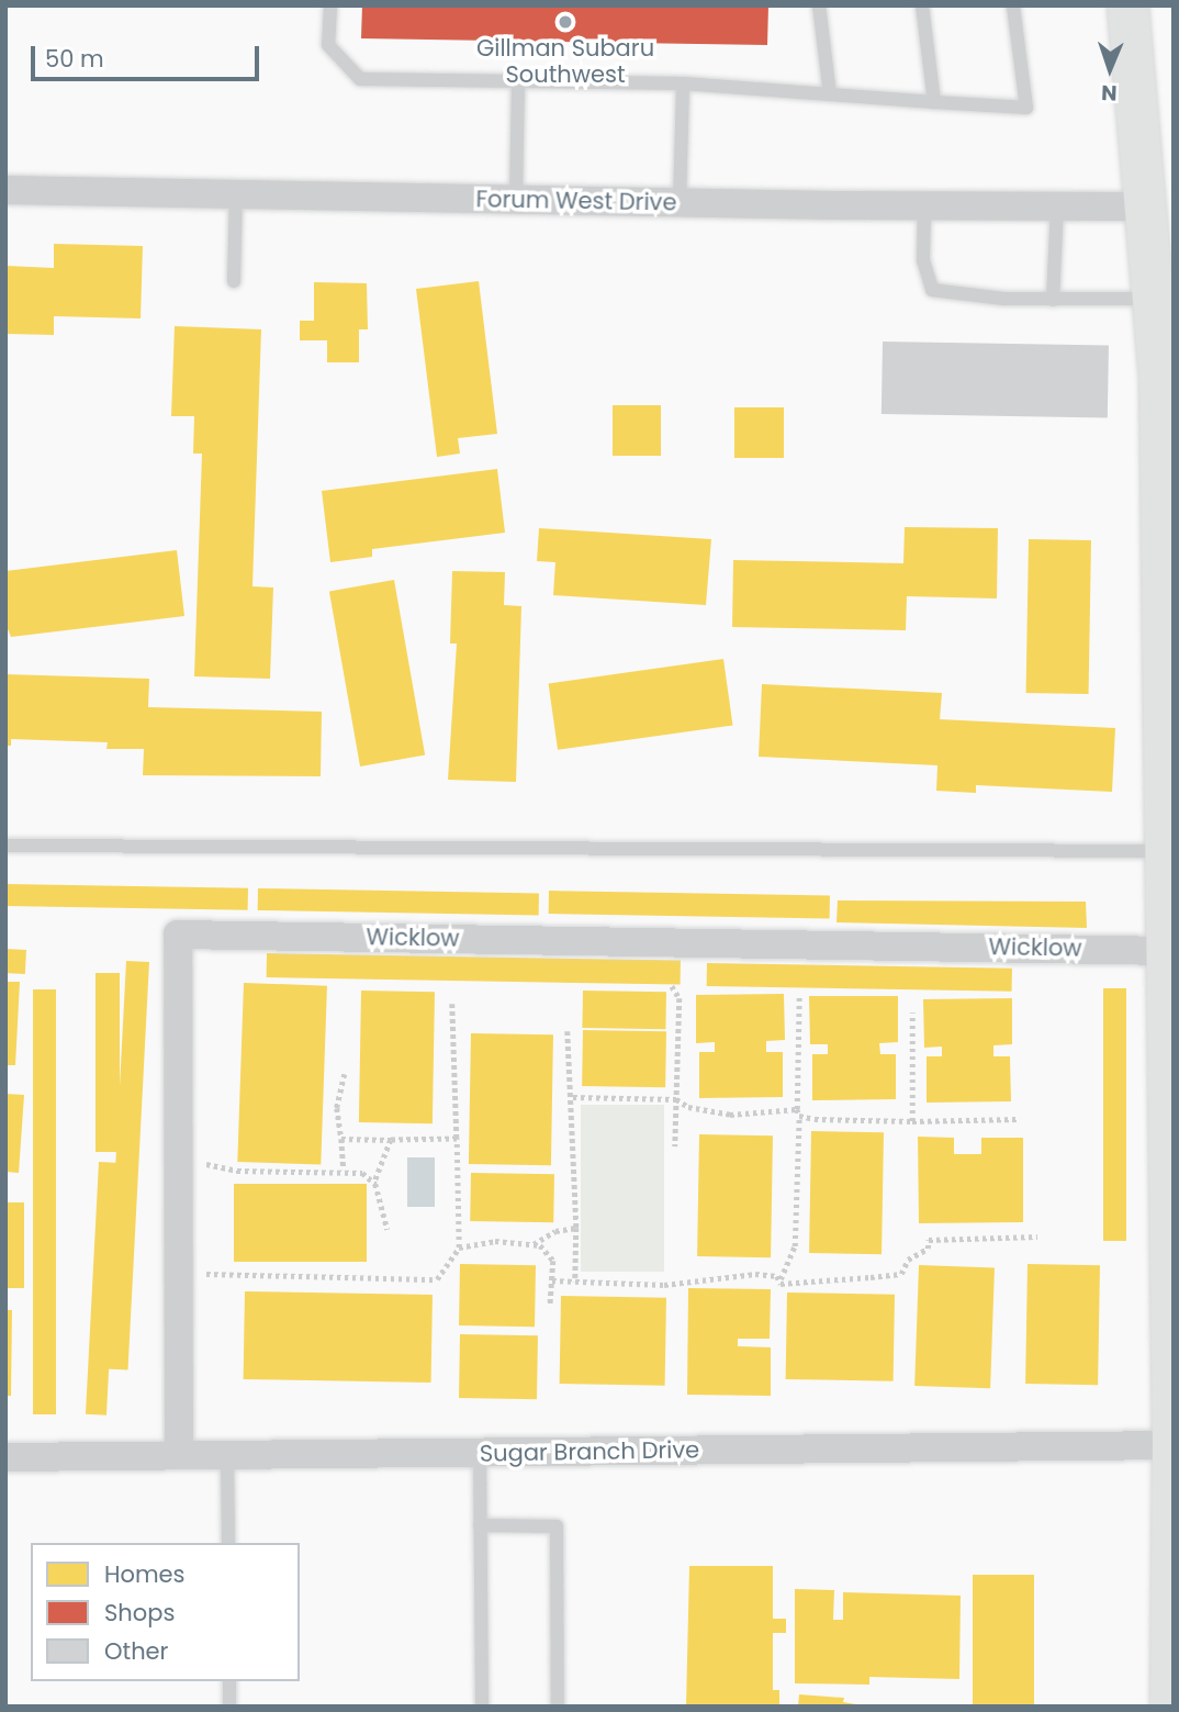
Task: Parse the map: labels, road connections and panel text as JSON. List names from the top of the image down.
{
  "streets": {
    "street": ["Forum West Drive", "Wicklow", "Sugar Branch Drive"]
  },
  "crossings": [
    ["Wicklow", "Sugar Branch Drive"]
  ],
  "places": ["Gillman Subaru Southwest"],
  "legend": ["Homes", "Shops", "Other"],
  "scale_bar": "50 m",
  "north": "bottom"
}
